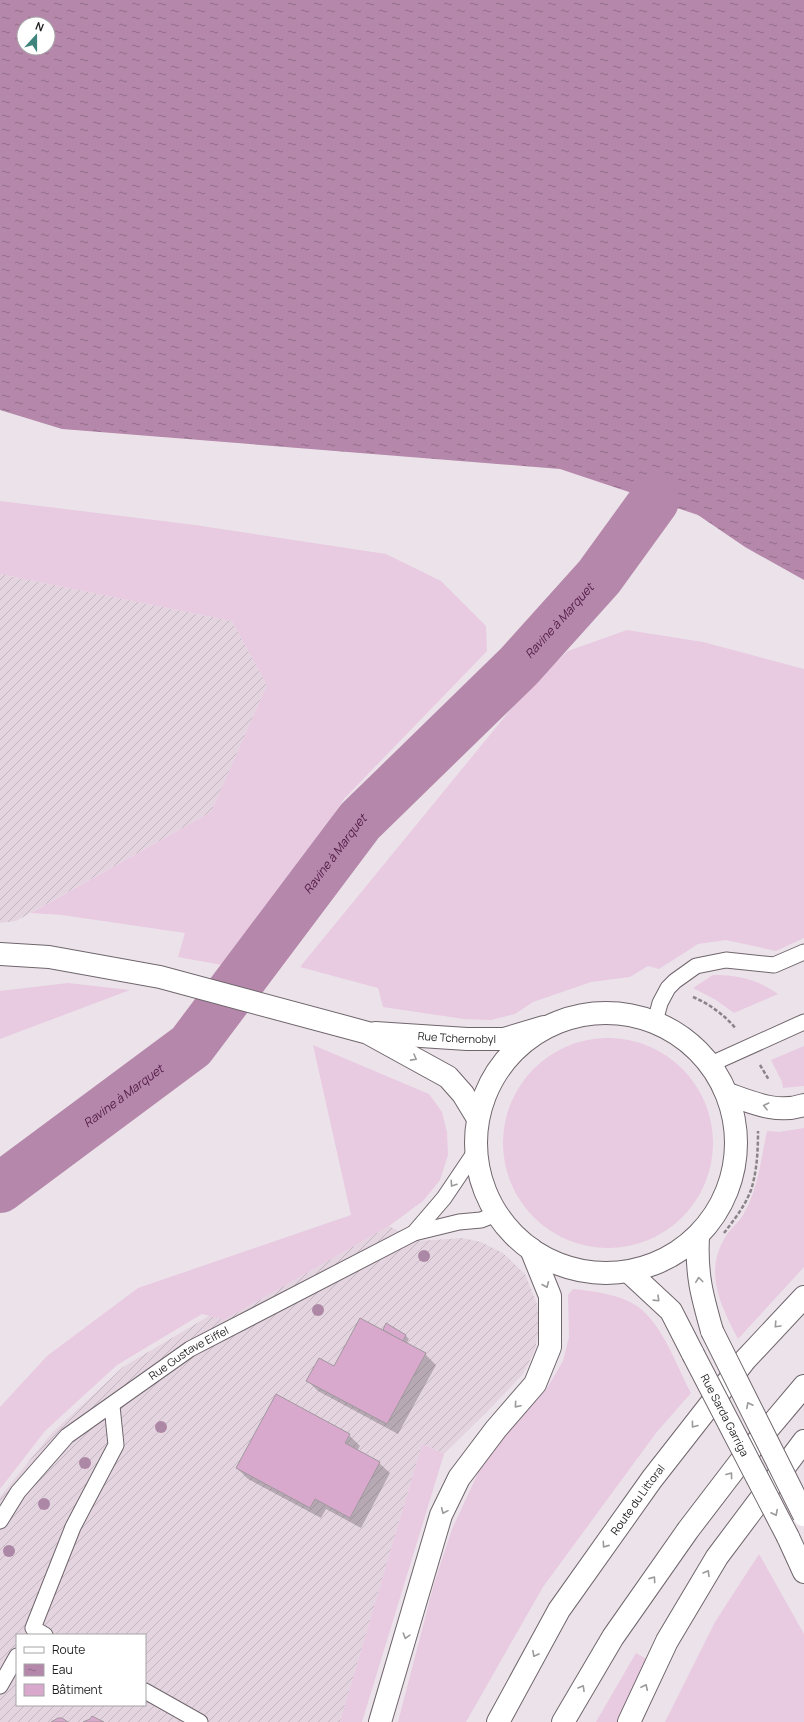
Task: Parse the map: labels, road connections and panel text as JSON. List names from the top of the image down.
{
  "streets": {
    "main road": ["Rue Tchernobyl", "Rue Sarda Garriga", "Route du Littoral"],
    "lane": ["Rue Gustave Eiffel"]
  },
  "water": ["Ravine à Marquet"],
  "legend": ["Route", "Eau", "Bâtiment"],
  "north": "top"
}
